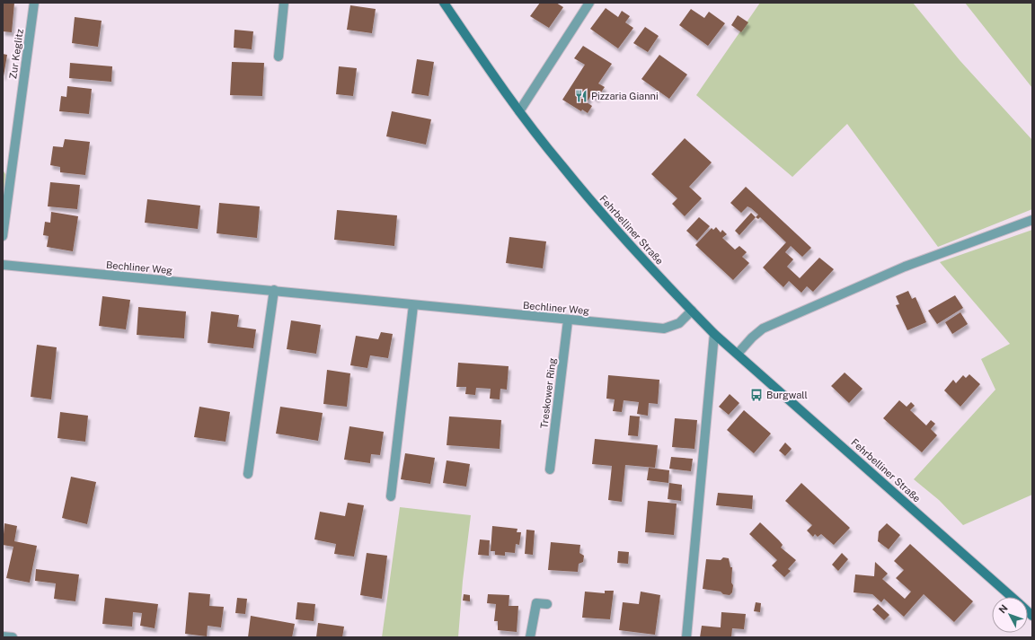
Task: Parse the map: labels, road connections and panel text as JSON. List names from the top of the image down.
{
  "streets": {
    "main road": ["Fehrbelliner Straße"],
    "street": ["Zur Keglitz", "Bechliner Weg", "Treskower Ring"]
  },
  "crossings": [
    ["Fehrbelliner Straße", "Bechliner Weg"],
    ["Bechliner Weg", "Treskower Ring"]
  ],
  "places": {
    "restaurant": ["Pizzaria Gianni"],
    "bus stop": ["Burgwall"]
  },
  "north": "top left"
}
